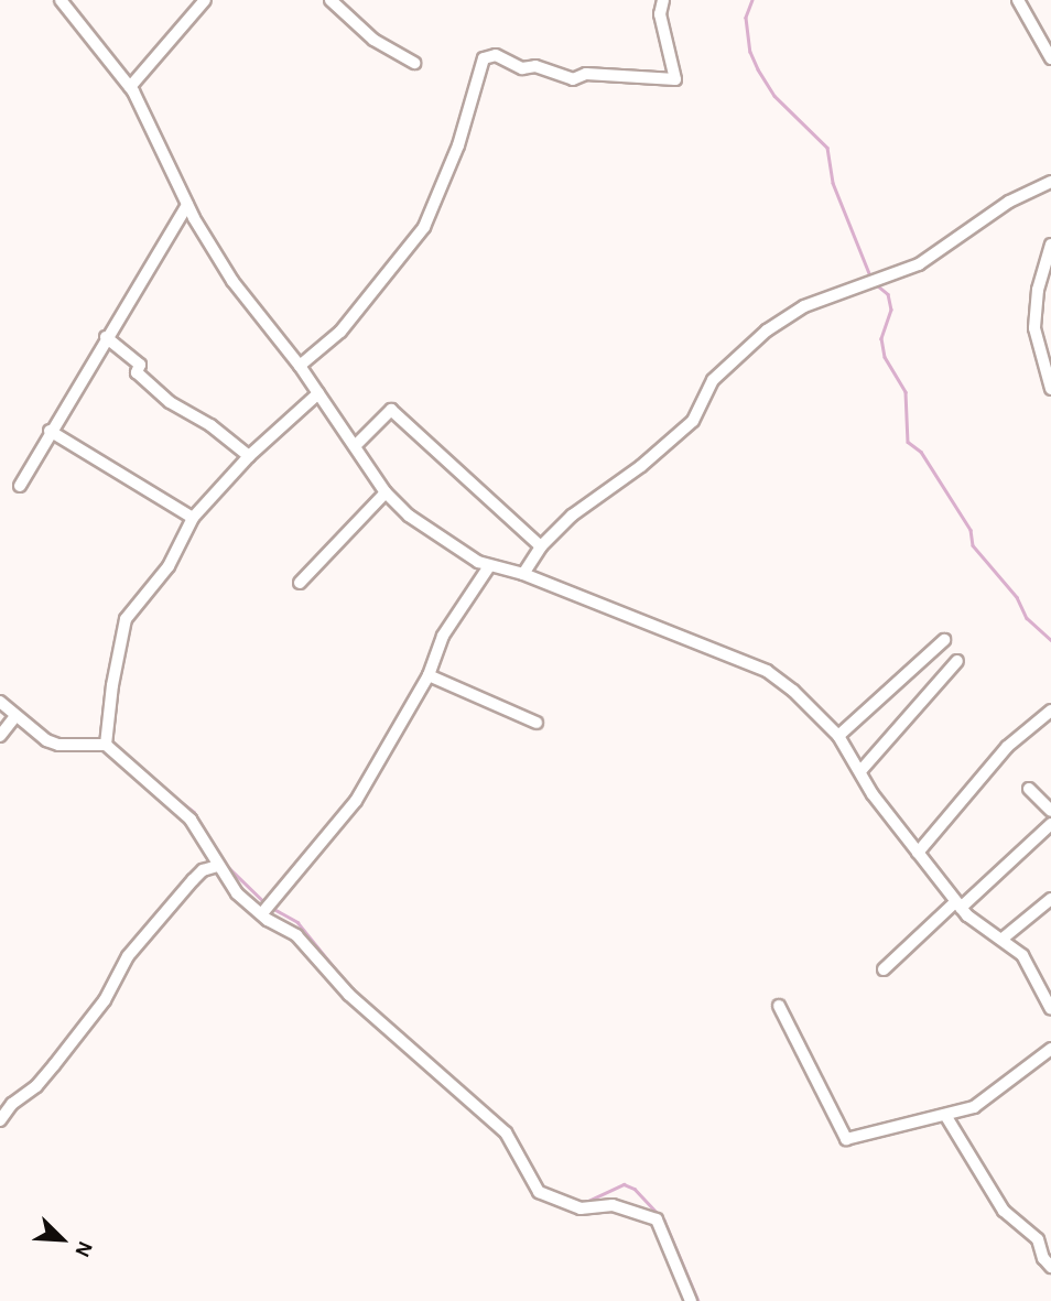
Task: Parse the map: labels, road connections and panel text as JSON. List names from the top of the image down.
{
  "north": "bottom right"
}
